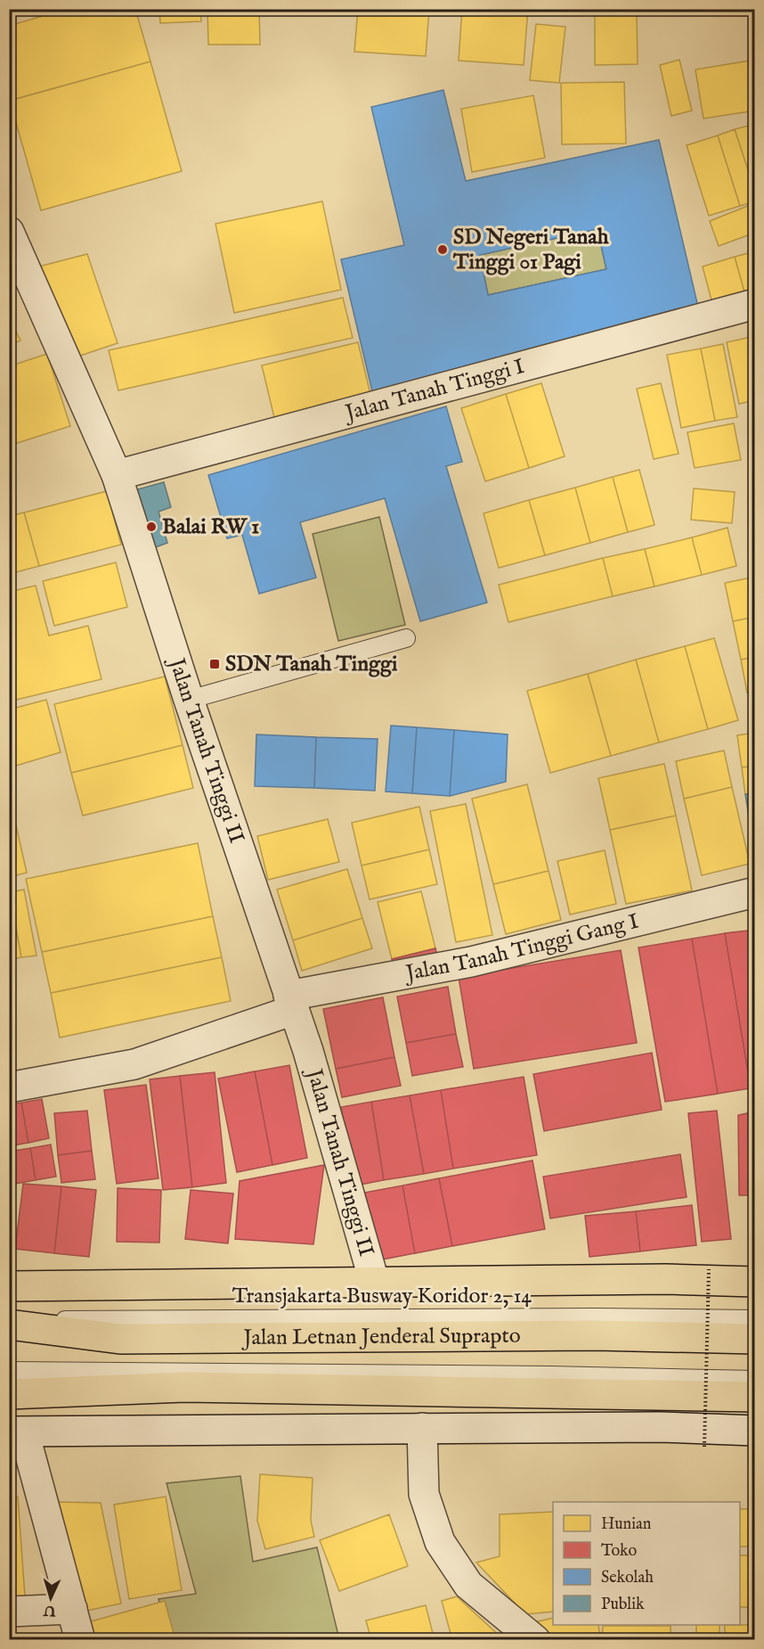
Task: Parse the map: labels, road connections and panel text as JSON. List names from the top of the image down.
{
  "streets": {
    "main road": ["Jalan Letnan Jenderal Suprapto"],
    "street": ["Jalan Tanah Tinggi I", "Jalan Tanah Tinggi II", "Jalan Tanah Tinggi Gang I"],
    "lane": ["Transjakarta Busway Koridor 2, 14"]
  },
  "crossings": [
    ["Jalan Tanah Tinggi I", "Jalan Tanah Tinggi II"],
    ["Jalan Tanah Tinggi II", "Jalan Tanah Tinggi Gang I"]
  ],
  "places": {
    "other": ["SD Negeri Tanah Tinggi 01 Pagi", "Balai RW 1"],
    "transit": ["SDN Tanah Tinggi"]
  },
  "legend": [
    "Hunian",
    "Toko",
    "Sekolah",
    "Publik"
  ],
  "north": "bottom"
}
